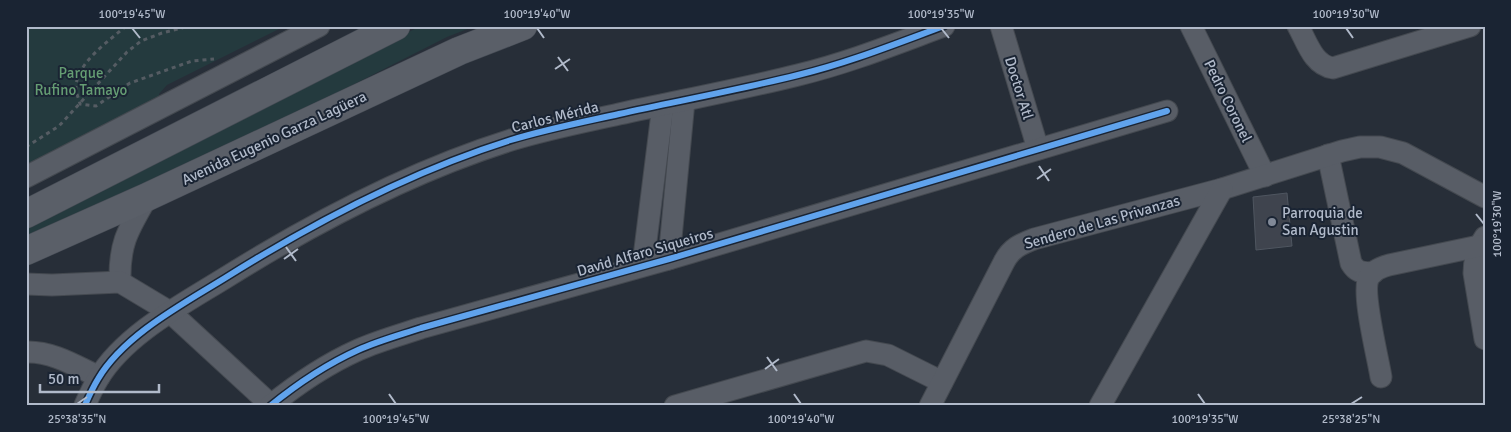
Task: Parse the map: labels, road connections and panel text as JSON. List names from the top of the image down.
{
  "streets": {
    "main road": ["Avenida Eugenio Garza Lagüera"],
    "street": [
      "Doctor Atl",
      "Pedro Coronel",
      "Carlos Mérida",
      "Sendero de Las Privanzas",
      "David Alfaro Siqueiros"
    ]
  },
  "crossings": [
    ["Doctor Atl", "David Alfaro Siqueiros"],
    ["Pedro Coronel", "Sendero de Las Privanzas"]
  ],
  "parks": ["Parque Rufino Tamayo"],
  "places": ["Parroquia de San Agustin"],
  "scale_bar": "50 m",
  "coordinates": [
    "100°19'45\"W",
    "100°19'40\"W",
    "100°19'35\"W",
    "100°19'30\"W",
    "25°38'35\"N",
    "25°38'25\"N"
  ]
}
